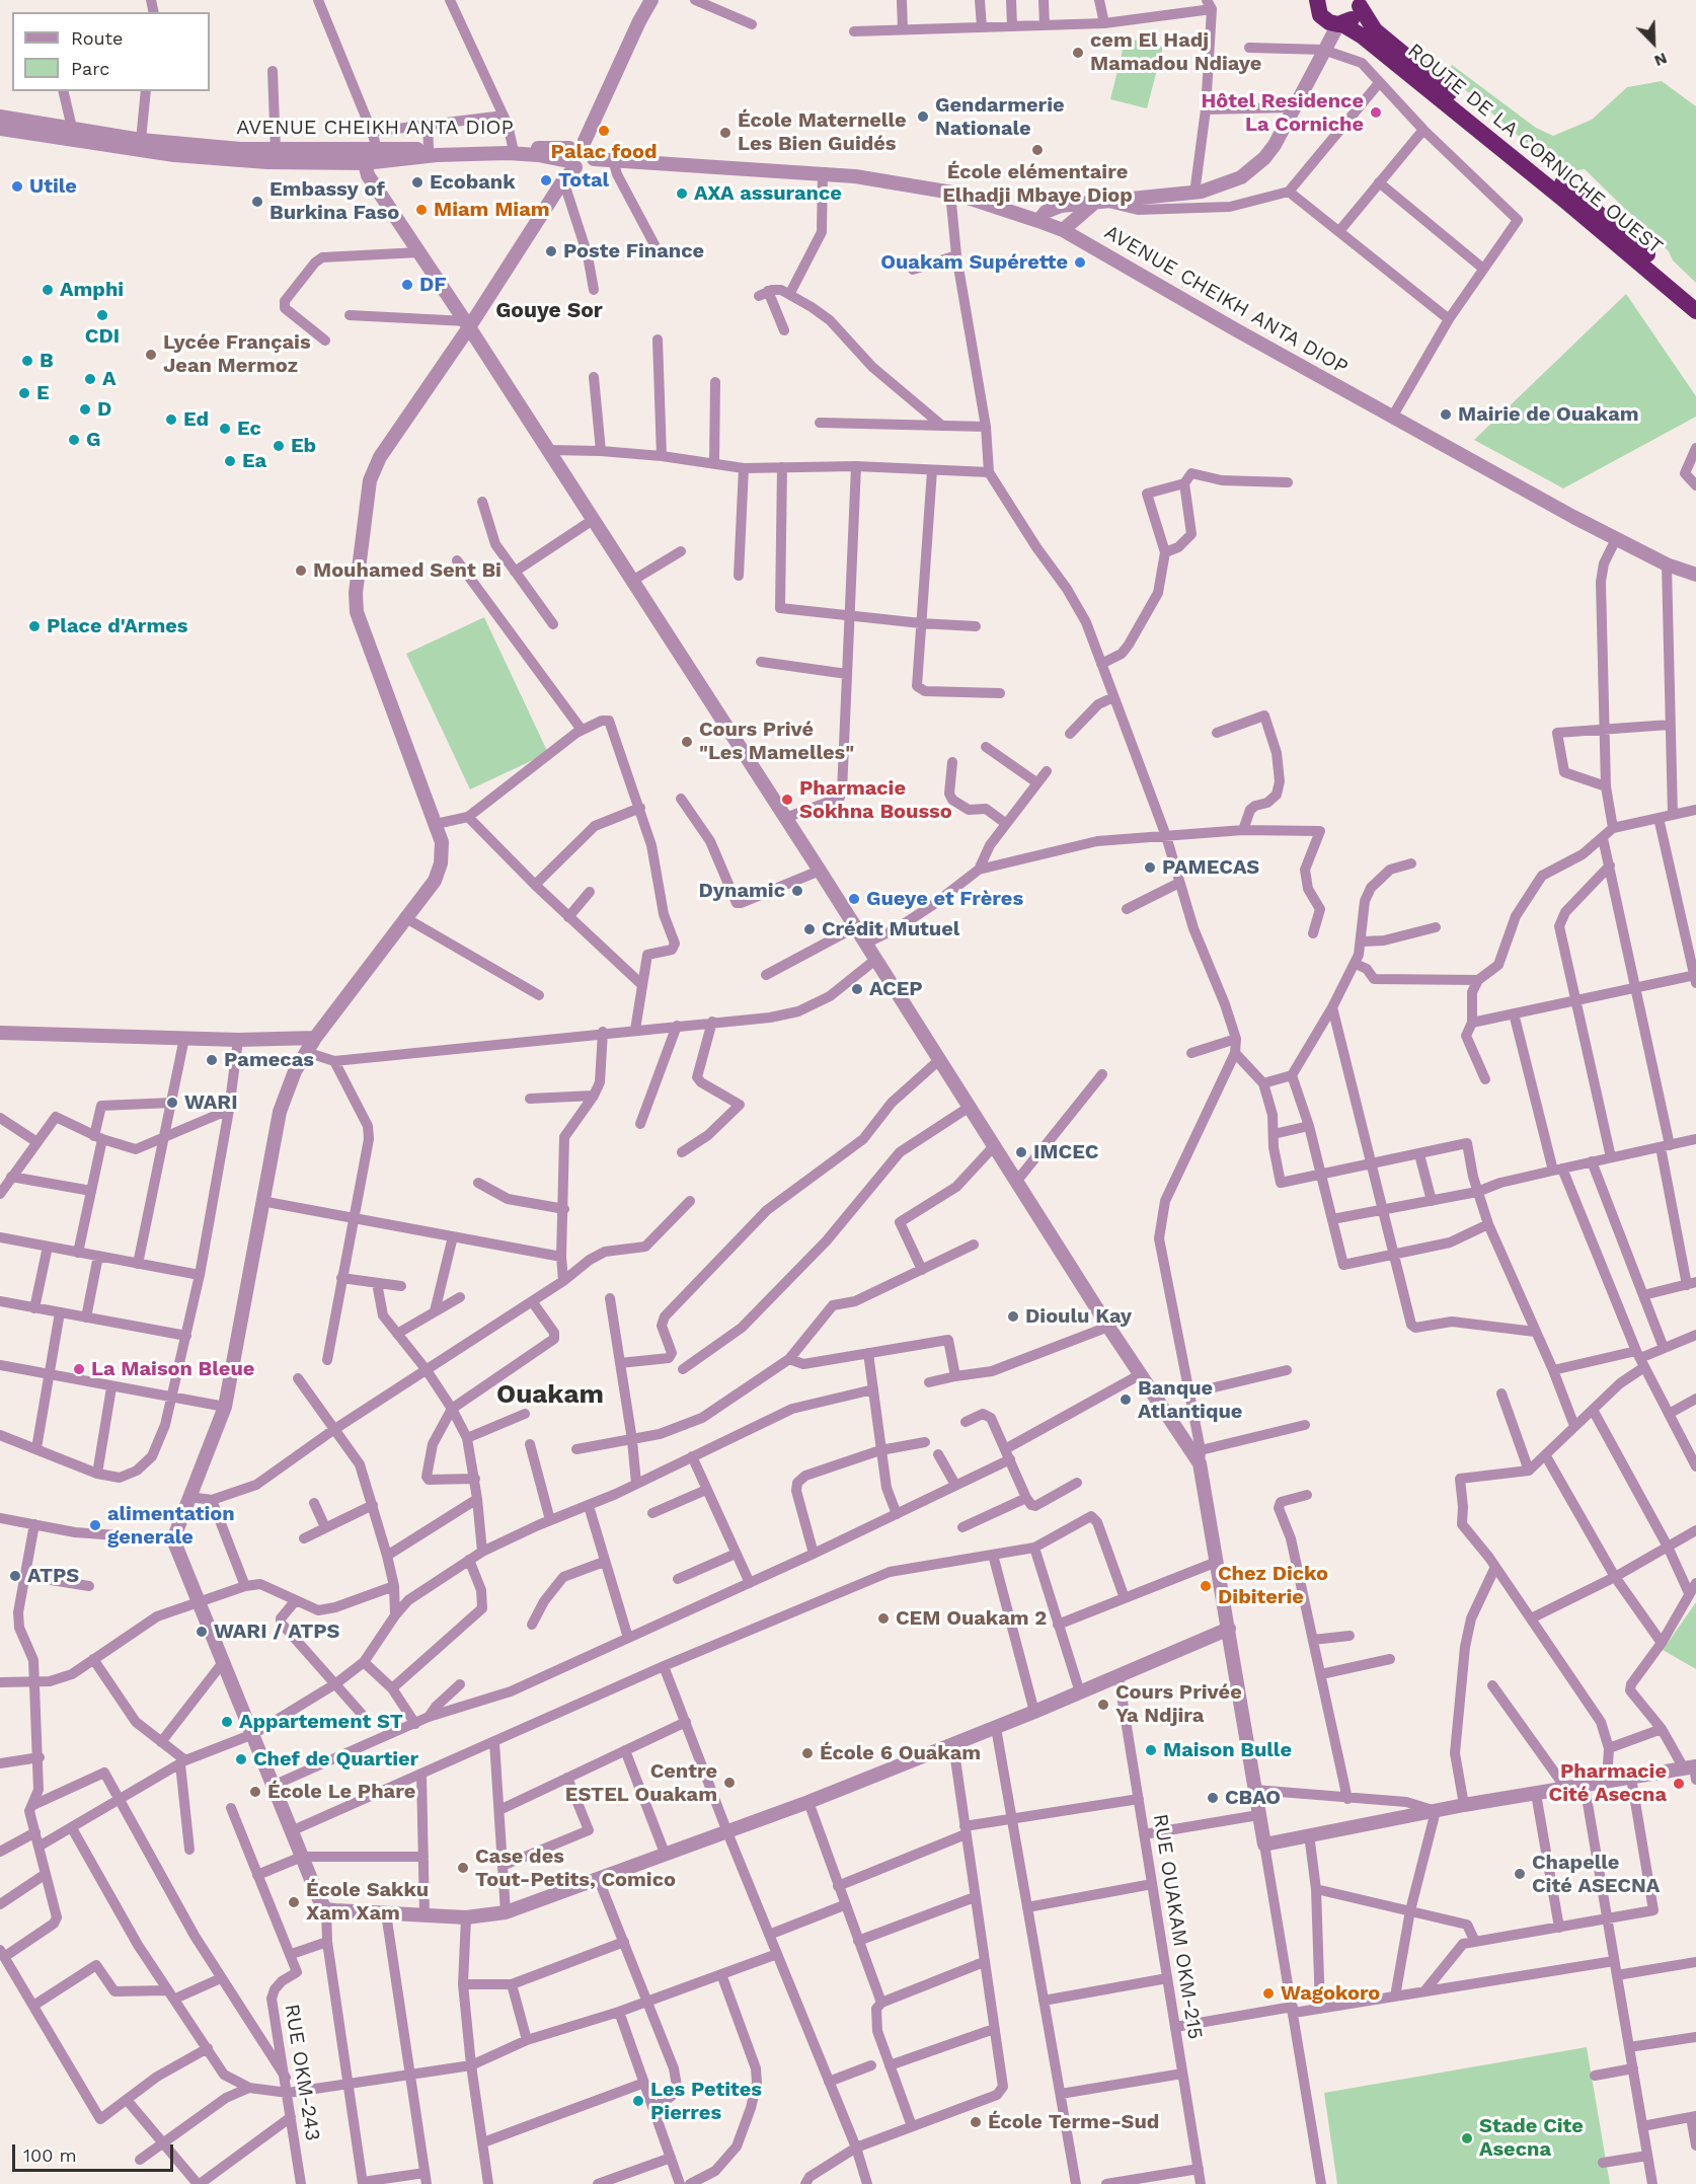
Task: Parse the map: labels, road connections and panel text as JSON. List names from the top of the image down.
{
  "streets": {
    "highway": ["ROUTE DE LA CORNICHE OUEST"],
    "street": ["AVENUE CHEIKH ANTA DIOP", "RUE OUAKAM OKM-215", "RUE OKM-243"]
  },
  "districts": ["Gouye Sor", "Ouakam"],
  "places": [
    "cem El Hadj Mamadou Ndiaye",
    "Hôtel Residence La Corniche",
    "Gendarmerie Nationale",
    "Palac food",
    "École Maternelle Les Bien Guidés",
    "École elémentaire Elhadji Mbaye Diop",
    "Total",
    "Ecobank",
    "Utile",
    "AXA assurance",
    "Embassy of Burkina Faso",
    "Miam Miam",
    "Poste Finance",
    "Ouakam Supérette",
    "DF",
    "Amphi",
    "CDI",
    "Lycée Français Jean Mermoz",
    "B",
    "A",
    "E",
    "D",
    "Mairie de Ouakam",
    "Ed",
    "Ec",
    "G",
    "Eb",
    "Ea",
    "Mouhamed Sent Bi",
    "Place d'Armes",
    "Cours Privé \"Les Mamelles\"",
    "Pharmacie Sokhna Bousso",
    "PAMECAS",
    "Dynamic",
    "Gueye et Frères",
    "Crédit Mutuel",
    "ACEP",
    "Pamecas",
    "WARI",
    "IMCEC",
    "Dioulu Kay",
    "La Maison Bleue",
    "Banque Atlantique",
    "alimentation generale",
    "ATPS",
    "Chez Dicko Dibiterie",
    "CEM Ouakam 2",
    "WARI / ATPS",
    "Cours Privée Ya Ndjira",
    "Appartement ST",
    "Maison Bulle",
    "École 6 Ouakam",
    "Chef de Quartier",
    "Centre ESTEL Ouakam",
    "Pharmacie Cité Asecna",
    "École Le Phare",
    "CBAO",
    "Case des Tout-Petits, Comico",
    "Chapelle Cité ASECNA",
    "École Sakku Xam Xam",
    "Wagokoro",
    "Les Petites Pierres",
    "École Terme-Sud",
    "Stade Cite Asecna"
  ],
  "legend": ["Route", "Parc"],
  "scale_bar": "100 m",
  "north": "bottom right"
}
